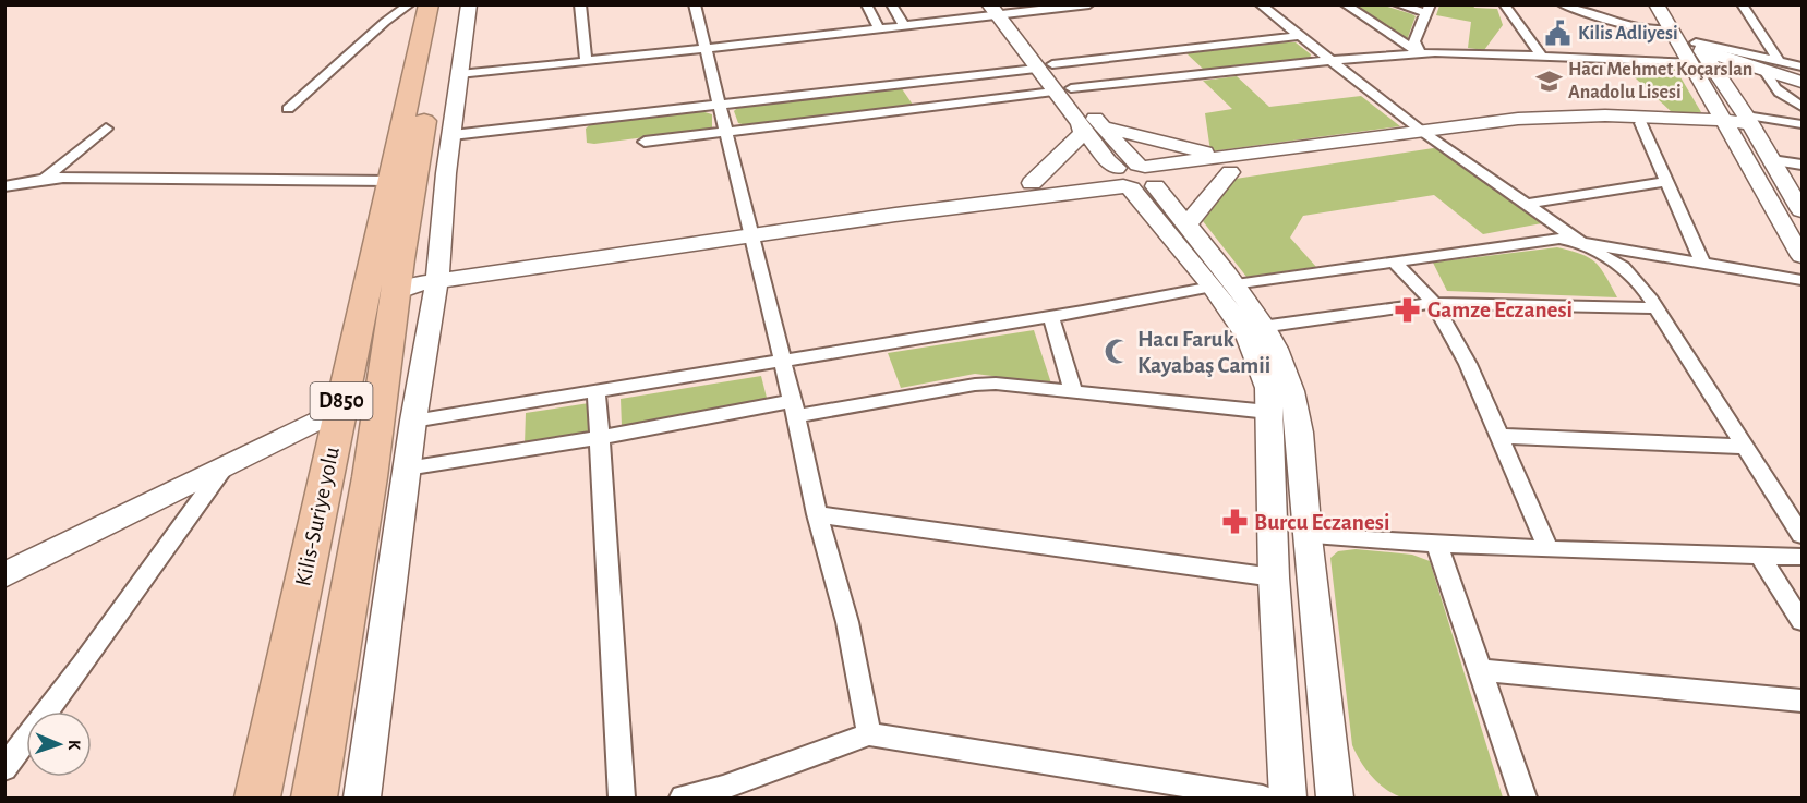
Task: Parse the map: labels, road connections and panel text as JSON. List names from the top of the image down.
{
  "streets": {
    "highway": ["D850", "Kilis-Suriye yolu"]
  },
  "places": {
    "public building": ["Kilis Adliyesi"],
    "school or university": ["Hacı Mehmet Koçarslan Anadolu Lisesi"],
    "pharmacy": ["Gamze Eczanesi", "Burcu Eczanesi"],
    "mosque": ["Hacı Faruk Kayabaş Camii"]
  },
  "north": "right"
}
